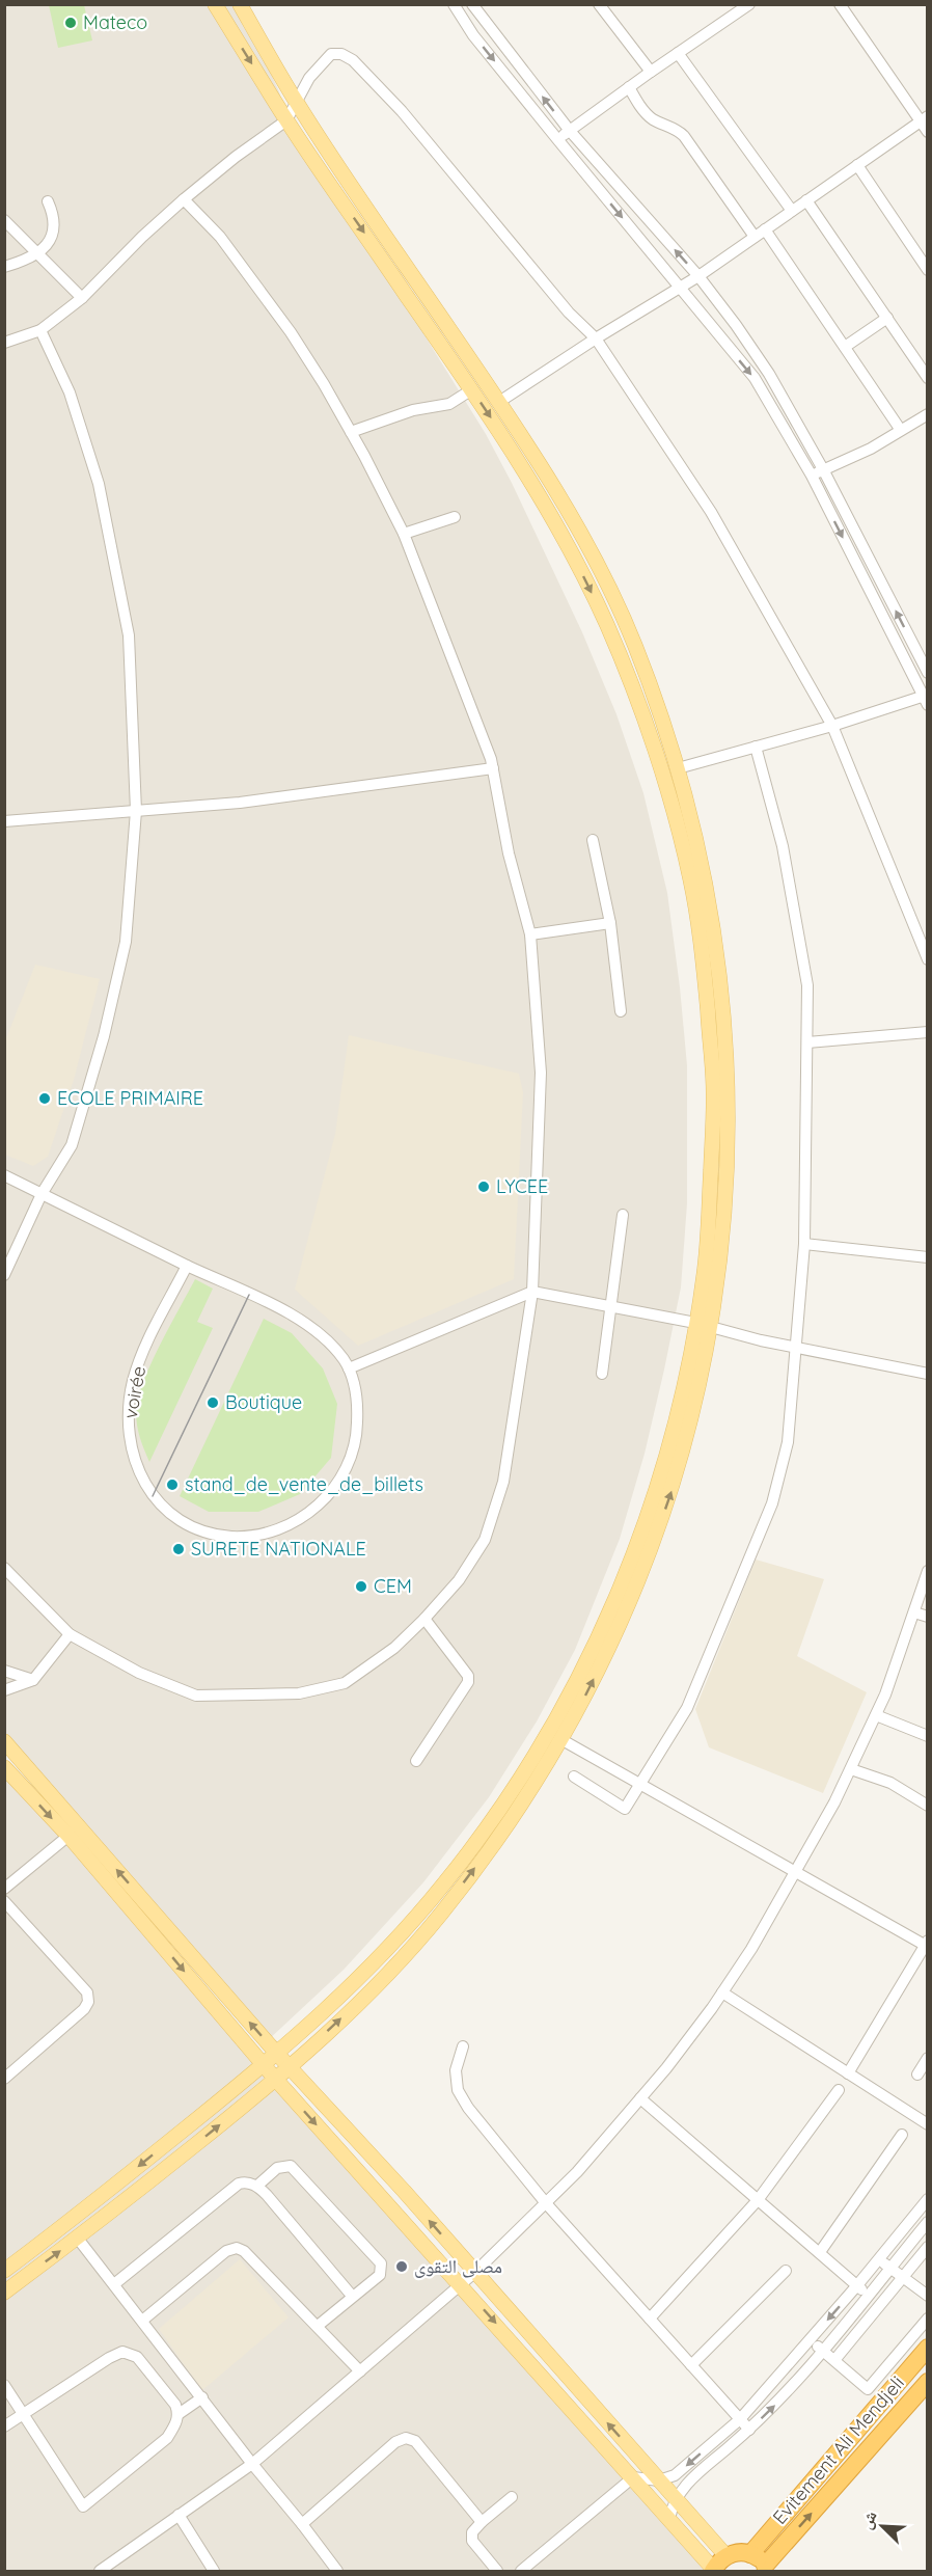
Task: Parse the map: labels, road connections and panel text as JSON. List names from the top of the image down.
{
  "streets": {
    "highway": ["Evitement Ali Mendjeli"],
    "street": ["voirée"]
  },
  "places": [
    "Mateco",
    "ECOLE PRIMAIRE",
    "LYCEE",
    "Boutique",
    "stand_de_vente_de_billets",
    "SURETE NATIONALE",
    "CEM",
    "مصلى التقوى"
  ],
  "north": "top left"
}
